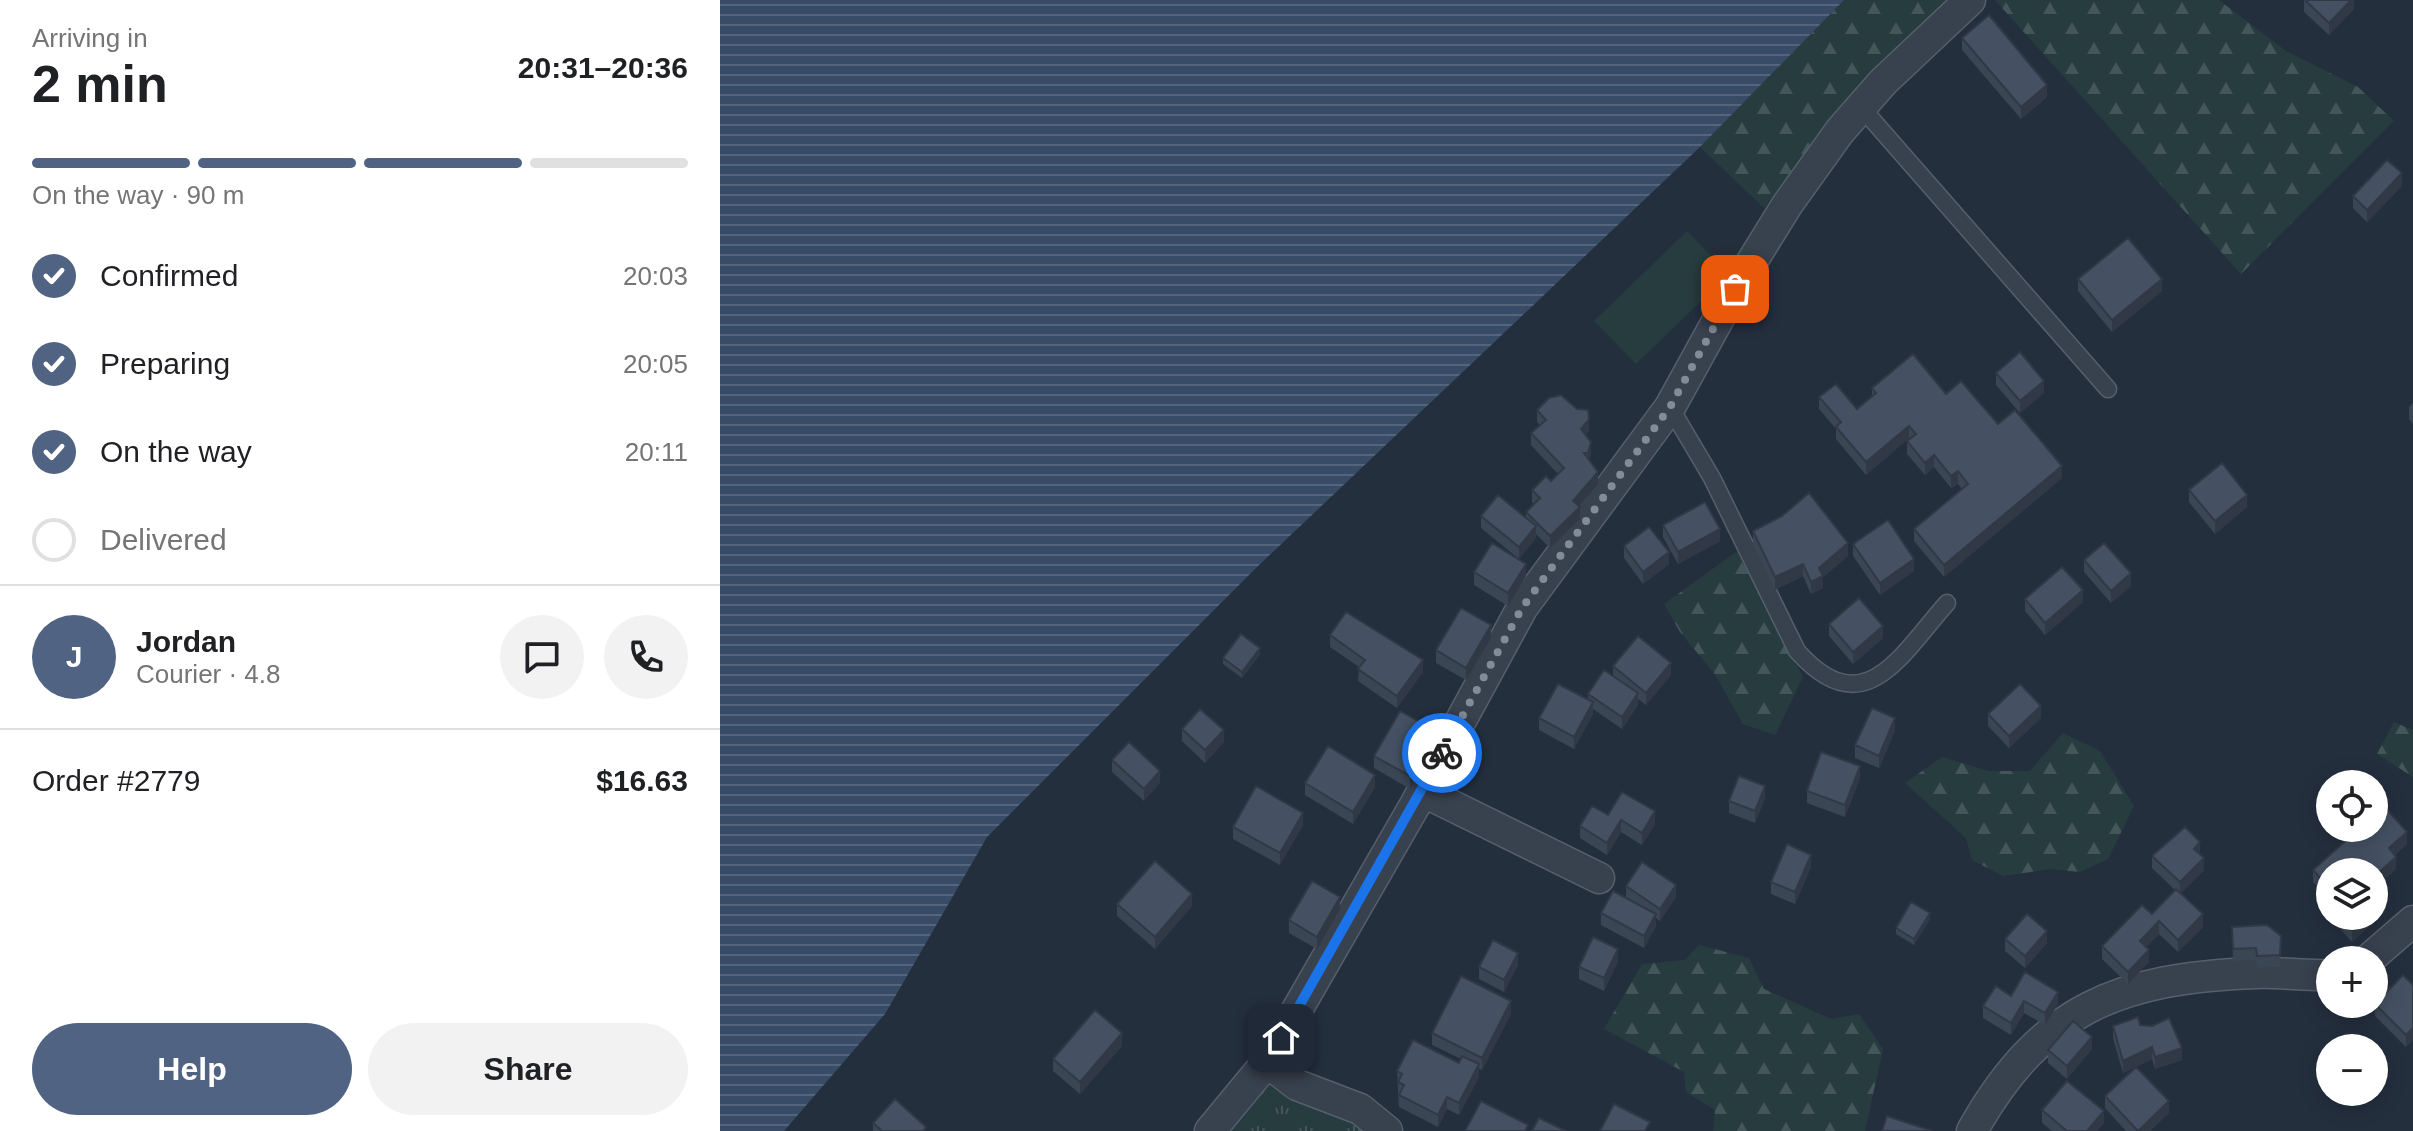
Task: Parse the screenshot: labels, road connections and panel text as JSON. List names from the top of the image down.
{
  "page": {
    "heading": ["2 min", "Arriving in", "20:31–20:36"],
    "panel": [
      "Jordan",
      "Courier · 4.8",
      "Order #2779",
      "$16.63"
    ],
    "bar": "On the way · 90 m",
    "list": [
      ["Confirmed", "20:03"],
      ["Preparing", "20:05"],
      ["On the way", "20:11"],
      "Delivered"
    ],
    "round": "J",
    "map_buttons": ["+", "−"],
    "buttons": ["Help", "Share"]
  }
}
